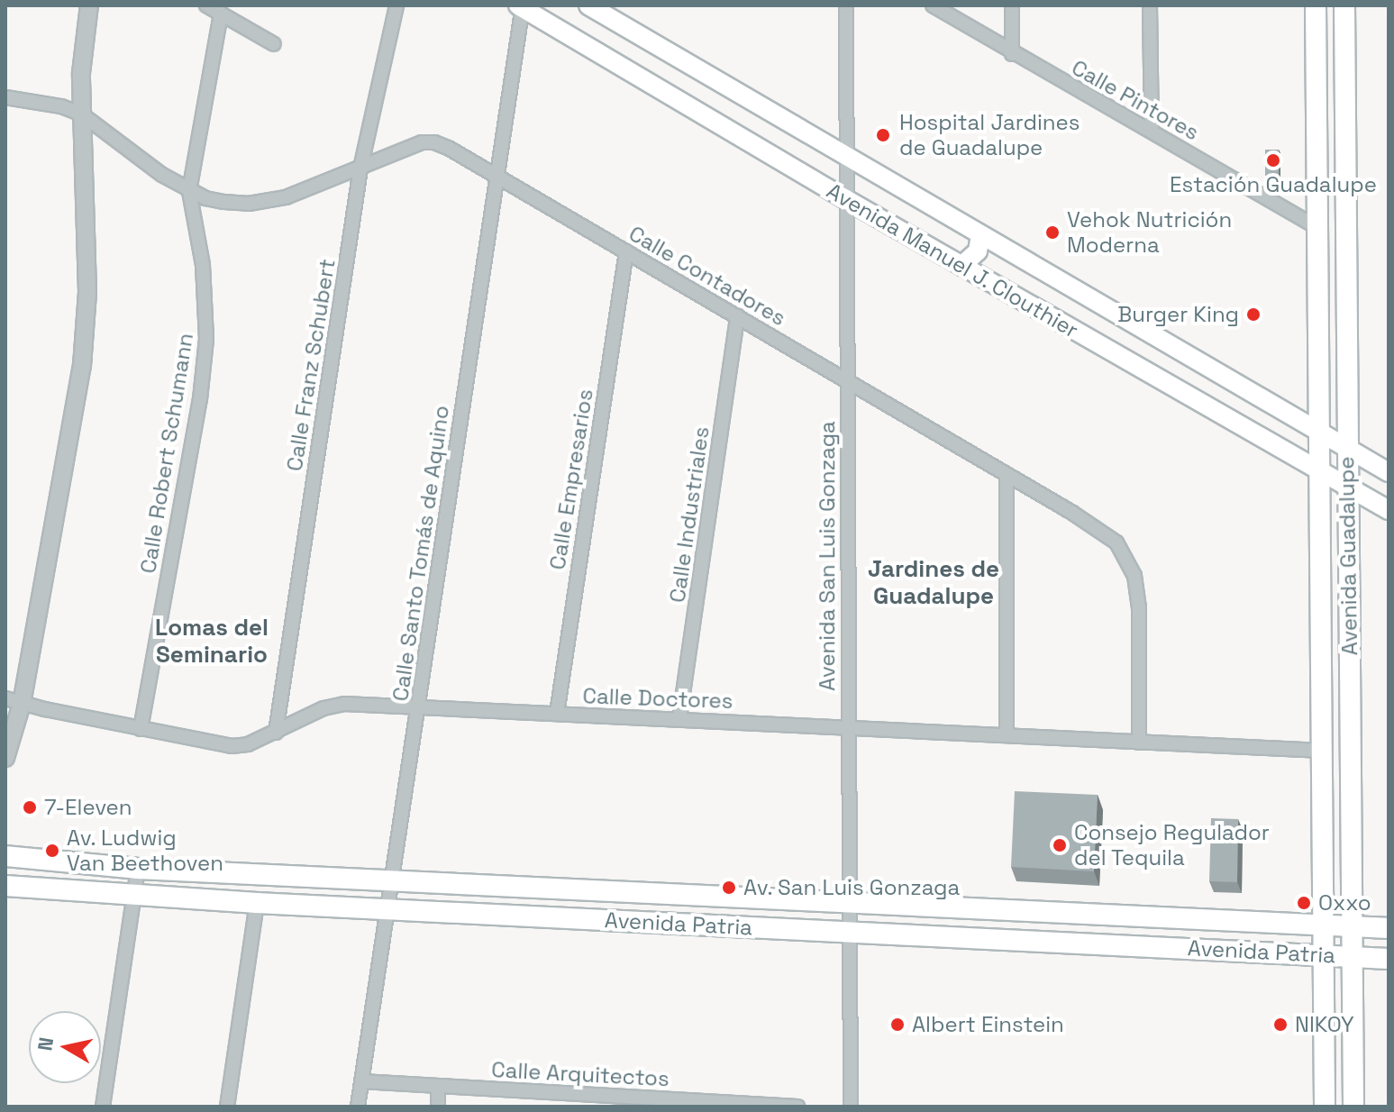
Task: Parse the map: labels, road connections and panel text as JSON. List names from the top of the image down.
{
  "streets": {
    "main road": ["Avenida Manuel J. Clouthier", "Avenida Guadalupe", "Avenida Patria"],
    "street": [
      "Calle Pintores",
      "Calle Contadores",
      "Calle Franz Schubert",
      "Calle Robert Schumann",
      "Calle Empresarios",
      "Calle Industriales",
      "Calle Santo Tomás de Aquino",
      "Avenida San Luis Gonzaga",
      "Calle Doctores",
      "Calle Arquitectos"
    ]
  },
  "crossings": [
    ["Calle Pintores", "Avenida Guadalupe"],
    ["Avenida Manuel J. Clouthier", "Calle Santo Tomás de Aquino"],
    ["Avenida Manuel J. Clouthier", "Avenida San Luis Gonzaga"],
    ["Avenida Manuel J. Clouthier", "Avenida Guadalupe"],
    ["Calle Contadores", "Calle Franz Schubert"],
    ["Calle Contadores", "Calle Robert Schumann"],
    ["Calle Contadores", "Calle Empresarios"],
    ["Calle Contadores", "Calle Industriales"],
    ["Calle Contadores", "Calle Santo Tomás de Aquino"],
    ["Calle Contadores", "Avenida San Luis Gonzaga"],
    ["Calle Contadores", "Calle Doctores"],
    ["Calle Franz Schubert", "Calle Doctores"],
    ["Calle Robert Schumann", "Calle Doctores"],
    ["Calle Empresarios", "Calle Doctores"],
    ["Calle Industriales", "Calle Doctores"],
    ["Calle Santo Tomás de Aquino", "Calle Doctores"],
    ["Calle Santo Tomás de Aquino", "Avenida Patria"],
    ["Calle Santo Tomás de Aquino", "Calle Arquitectos"],
    ["Avenida San Luis Gonzaga", "Calle Doctores"],
    ["Avenida San Luis Gonzaga", "Avenida Patria"],
    ["Avenida Guadalupe", "Calle Doctores"],
    ["Avenida Guadalupe", "Avenida Patria"]
  ],
  "districts": ["Jardines de Guadalupe", "Lomas del Seminario"],
  "places": [
    "Hospital Jardines de Guadalupe",
    "Estación Guadalupe",
    "Vehok Nutrición Moderna",
    "Burger King",
    "7-Eleven",
    "Consejo Regulador del Tequila",
    "Av. Ludwig Van Beethoven",
    "Av. San Luis Gonzaga",
    "Oxxo",
    "Albert Einstein",
    "NIKOY"
  ],
  "north": "left"
}
